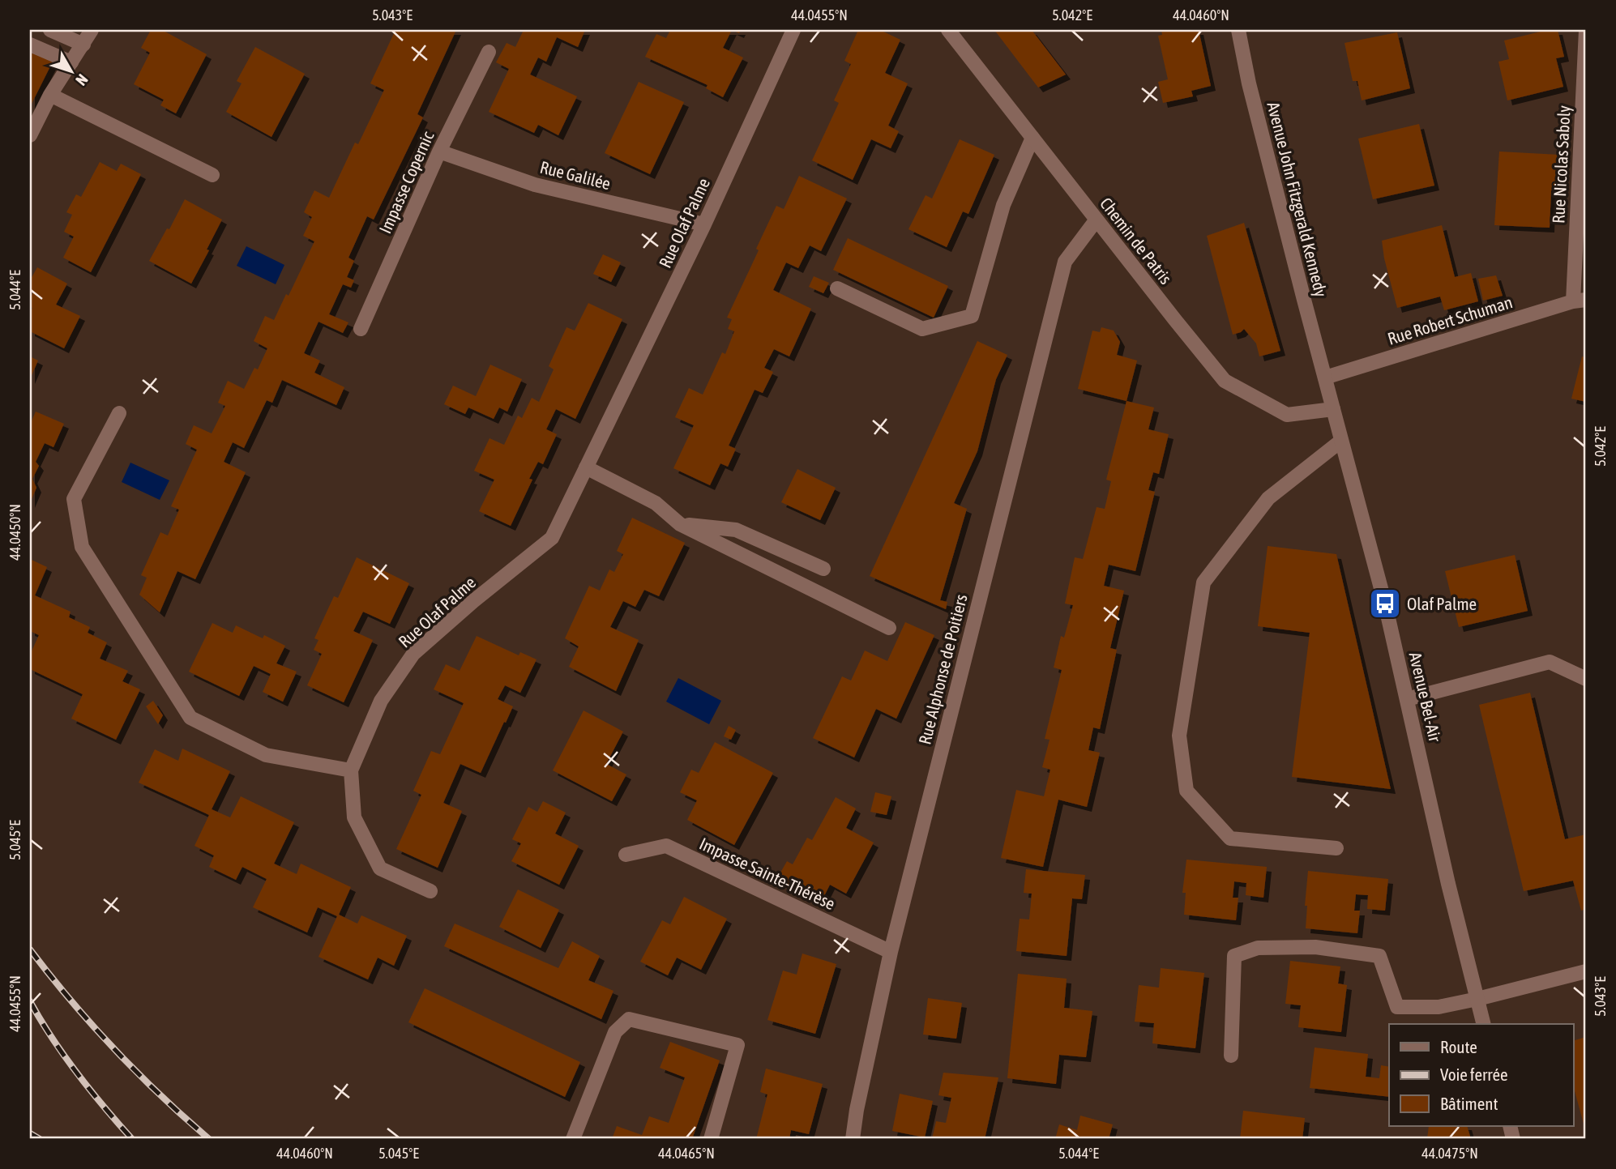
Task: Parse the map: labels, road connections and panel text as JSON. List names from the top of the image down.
{
  "streets": {
    "street": [
      "Rue Nicolas Saboly",
      "Rue Galilée",
      "Impasse Copernic",
      "Avenue John Fitzgerald Kennedy",
      "Rue Olaf Palme",
      "Chemin de Patris",
      "Rue Robert Schuman",
      "Rue Alphonse de Poitiers",
      "Avenue Bel-Air",
      "Impasse Sainte-Thérèse"
    ]
  },
  "crossings": [
    ["Rue Nicolas Saboly", "Rue Robert Schuman"],
    ["Rue Galilée", "Impasse Copernic"],
    ["Rue Galilée", "Rue Olaf Palme"],
    ["Avenue John Fitzgerald Kennedy", "Rue Robert Schuman"],
    ["Avenue John Fitzgerald Kennedy", "Avenue Bel-Air"],
    ["Chemin de Patris", "Rue Alphonse de Poitiers"],
    ["Chemin de Patris", "Avenue Bel-Air"],
    ["Rue Robert Schuman", "Avenue Bel-Air"],
    ["Rue Alphonse de Poitiers", "Impasse Sainte-Thérèse"]
  ],
  "places": {
    "bus stop": ["Olaf Palme"]
  },
  "legend": ["Route", "Voie ferrée", "Bâtiment"],
  "north": "bottom right",
  "coordinates": [
    "5.043°E",
    "44.0455°N",
    "5.042°E",
    "44.0460°N",
    "5.044°E",
    "44.0450°N",
    "5.045°E",
    "44.0465°N",
    "44.0475°N"
  ]
}
